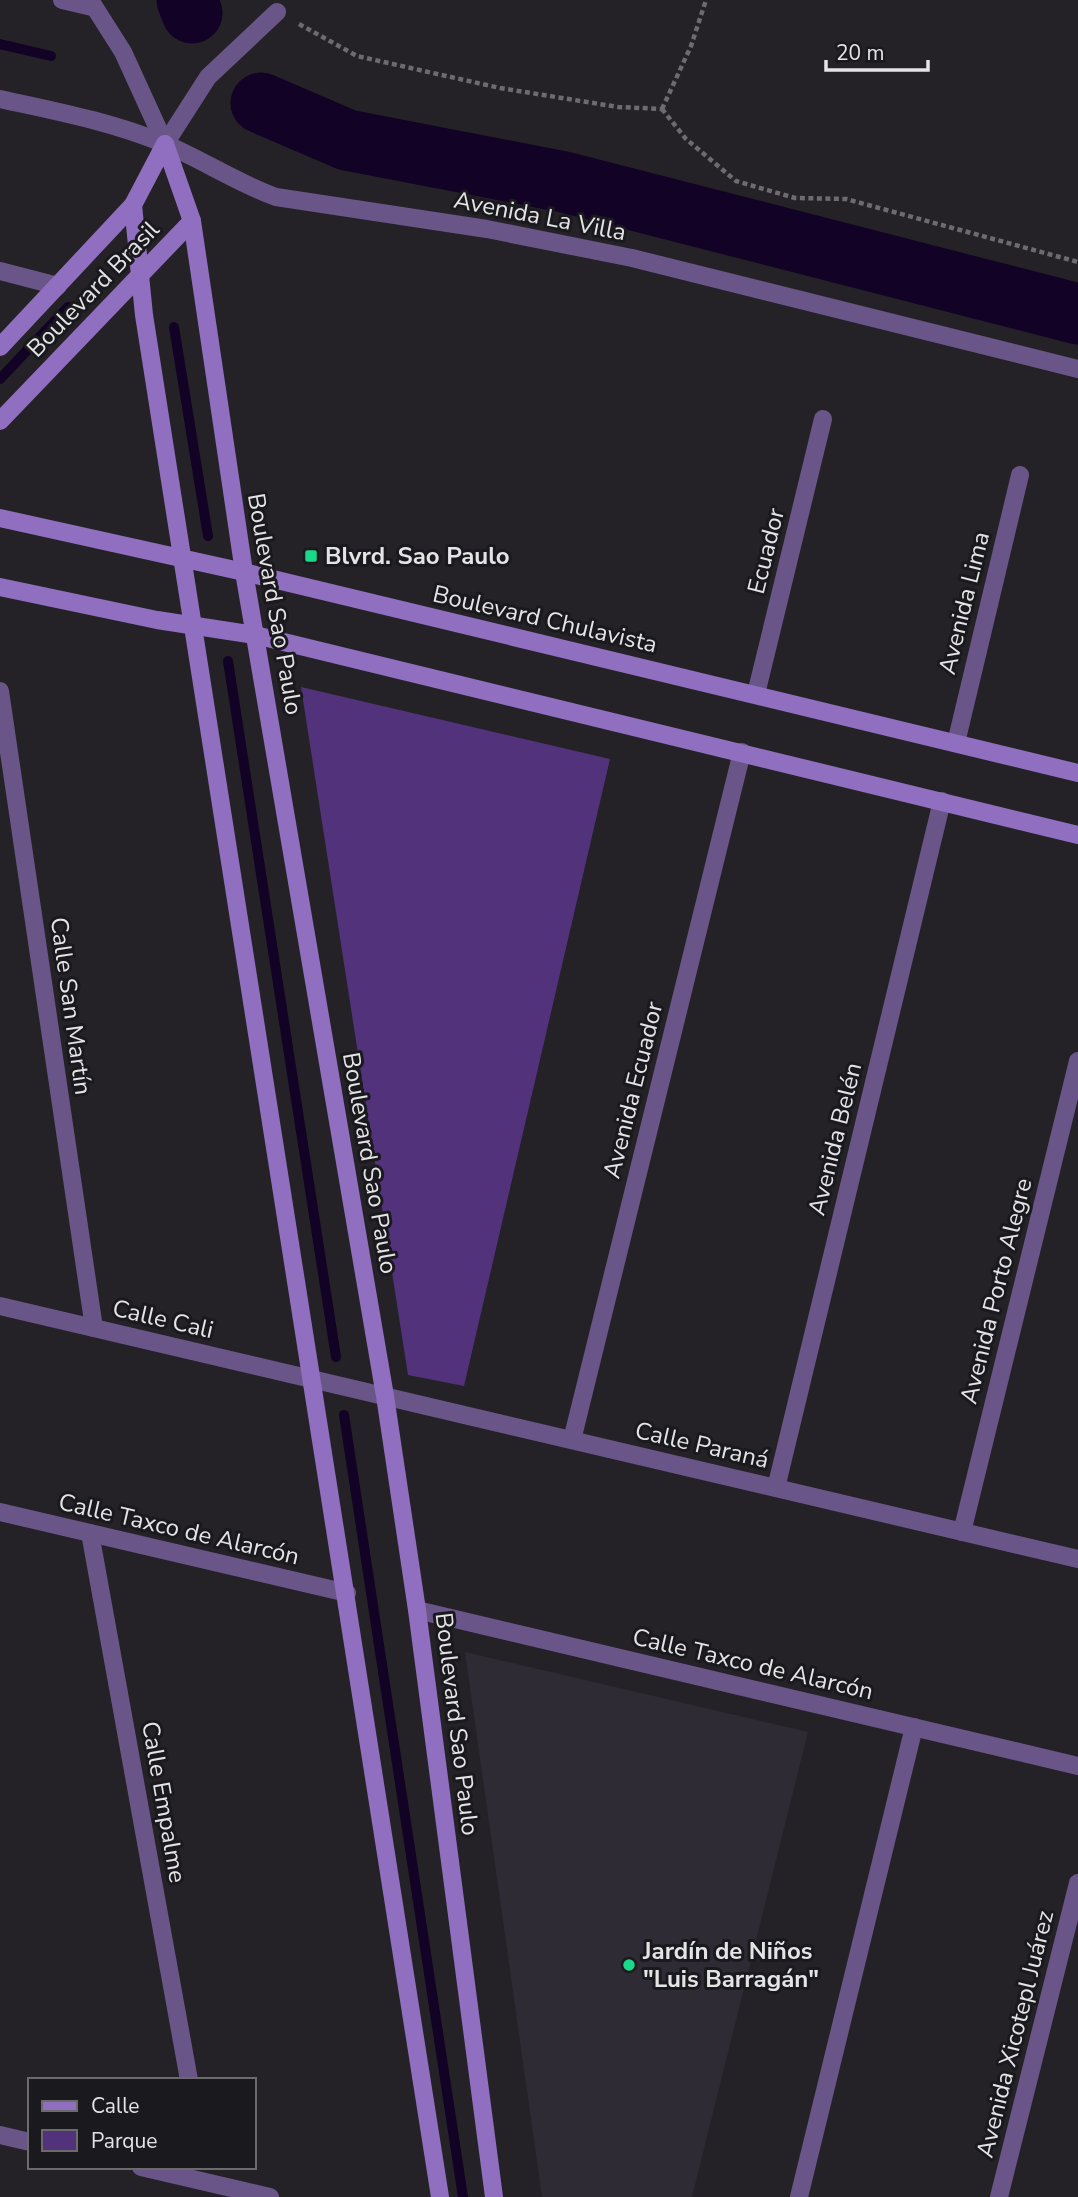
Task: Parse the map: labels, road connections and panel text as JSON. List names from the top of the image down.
{
  "streets": {
    "main road": ["Boulevard Brasil", "Boulevard Sao Paulo", "Boulevard Chulavista"],
    "street": [
      "Avenida La Villa",
      "Ecuador",
      "Avenida Lima",
      "Calle San Martín",
      "Avenida Ecuador",
      "Avenida Belén",
      "Avenida Porto Alegre",
      "Calle Cali",
      "Calle Paraná",
      "Calle Taxco de Alarcón",
      "Calle Empalme",
      "Avenida Xicotepl Juárez"
    ]
  },
  "crossings": [
    ["Avenida La Villa", "Boulevard Brasil"],
    ["Avenida La Villa", "Boulevard Sao Paulo"],
    ["Boulevard Brasil", "Boulevard Sao Paulo"],
    ["Ecuador", "Boulevard Chulavista"],
    ["Avenida Lima", "Boulevard Chulavista"],
    ["Boulevard Sao Paulo", "Boulevard Chulavista"],
    ["Boulevard Sao Paulo", "Calle Paraná"],
    ["Boulevard Sao Paulo", "Calle Taxco de Alarcón"],
    ["Calle San Martín", "Calle Cali"],
    ["Avenida Ecuador", "Calle Paraná"],
    ["Avenida Belén", "Calle Paraná"],
    ["Avenida Porto Alegre", "Calle Paraná"],
    ["Calle Cali", "Calle Paraná"],
    ["Calle Taxco de Alarcón", "Calle Empalme"]
  ],
  "places": {
    "transit": ["Blvrd. Sao Paulo"],
    "other": ["Jardín de Niños \"Luis Barragán\""]
  },
  "legend": ["Calle", "Parque"],
  "scale_bar": "20 m"
}
